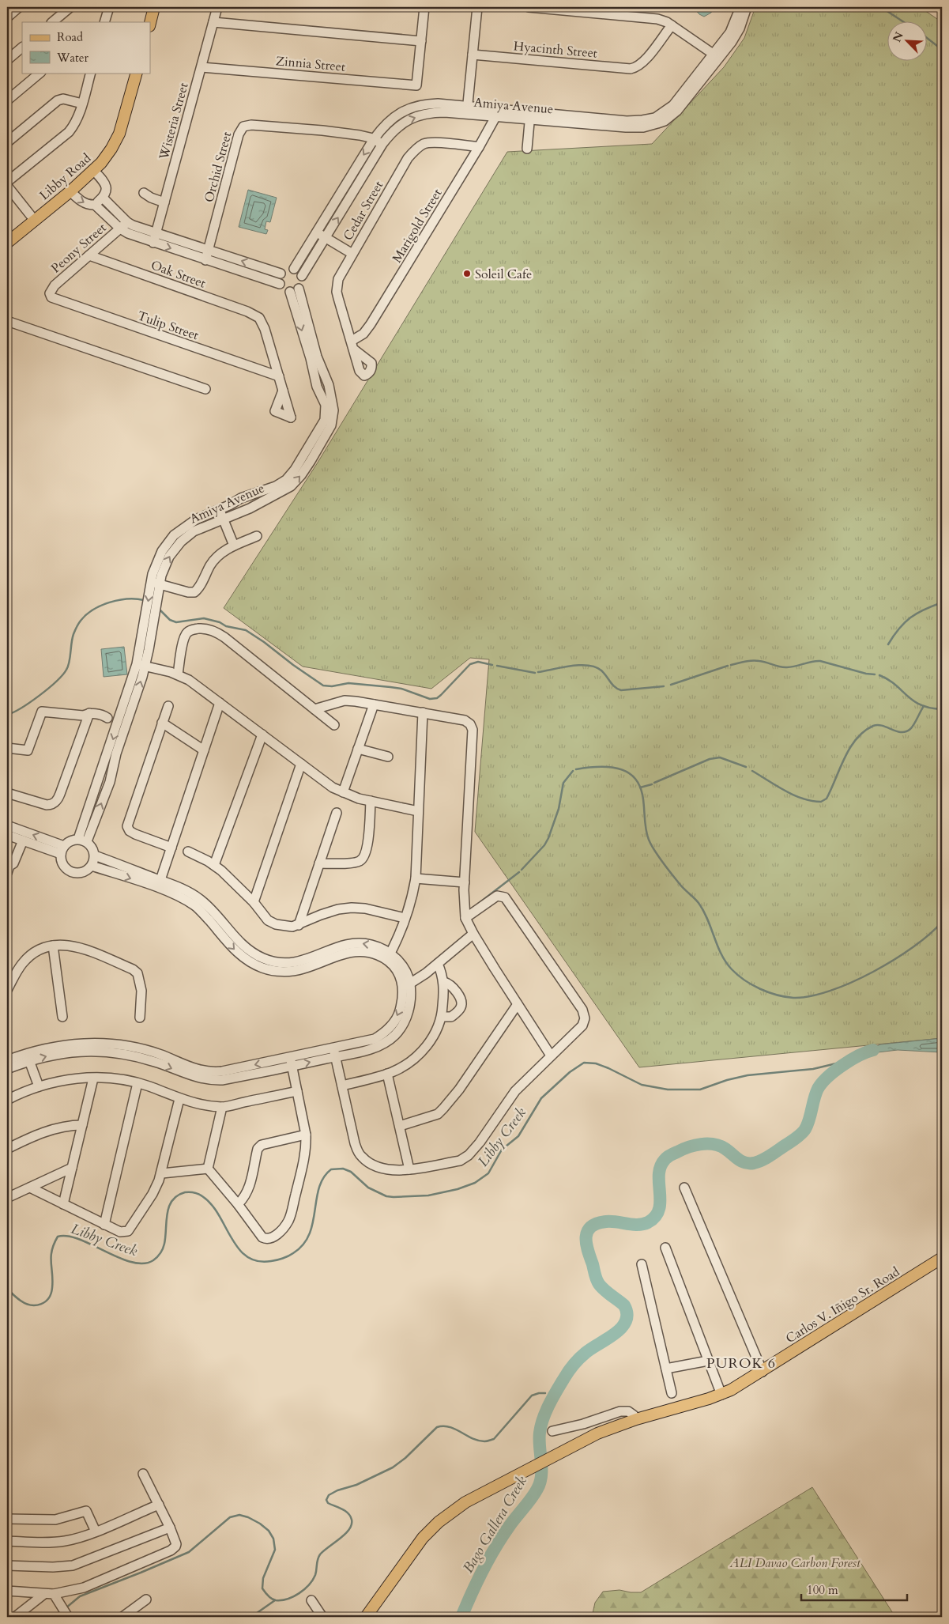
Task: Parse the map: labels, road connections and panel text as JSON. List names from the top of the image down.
{
  "streets": {
    "main road": ["Libby Road", "Carlos V. Iñigo Sr. Road"],
    "street": [
      "Hyacinth Street",
      "Zinnia Street",
      "Amiya Avenue",
      "Wisteria Street",
      "Orchid Street",
      "Cedar Street",
      "Marigold Street",
      "Peony Street",
      "Oak Street",
      "Tulip Street"
    ]
  },
  "crossings": [
    ["Zinnia Street", "Wisteria Street"],
    ["Amiya Avenue", "Orchid Street"],
    ["Amiya Avenue", "Marigold Street"],
    ["Cedar Street", "Marigold Street"],
    ["Peony Street", "Oak Street"],
    ["Peony Street", "Tulip Street"],
    ["Oak Street", "Tulip Street"]
  ],
  "districts": ["PUROK 6"],
  "water": ["Libby Creek", "Bago Gallera Creek"],
  "parks": ["ALI Davao Carbon Forest"],
  "places": ["Soleil Cafe"],
  "legend": ["Road", "Water"],
  "scale_bar": "100 m",
  "north": "top left"
}
